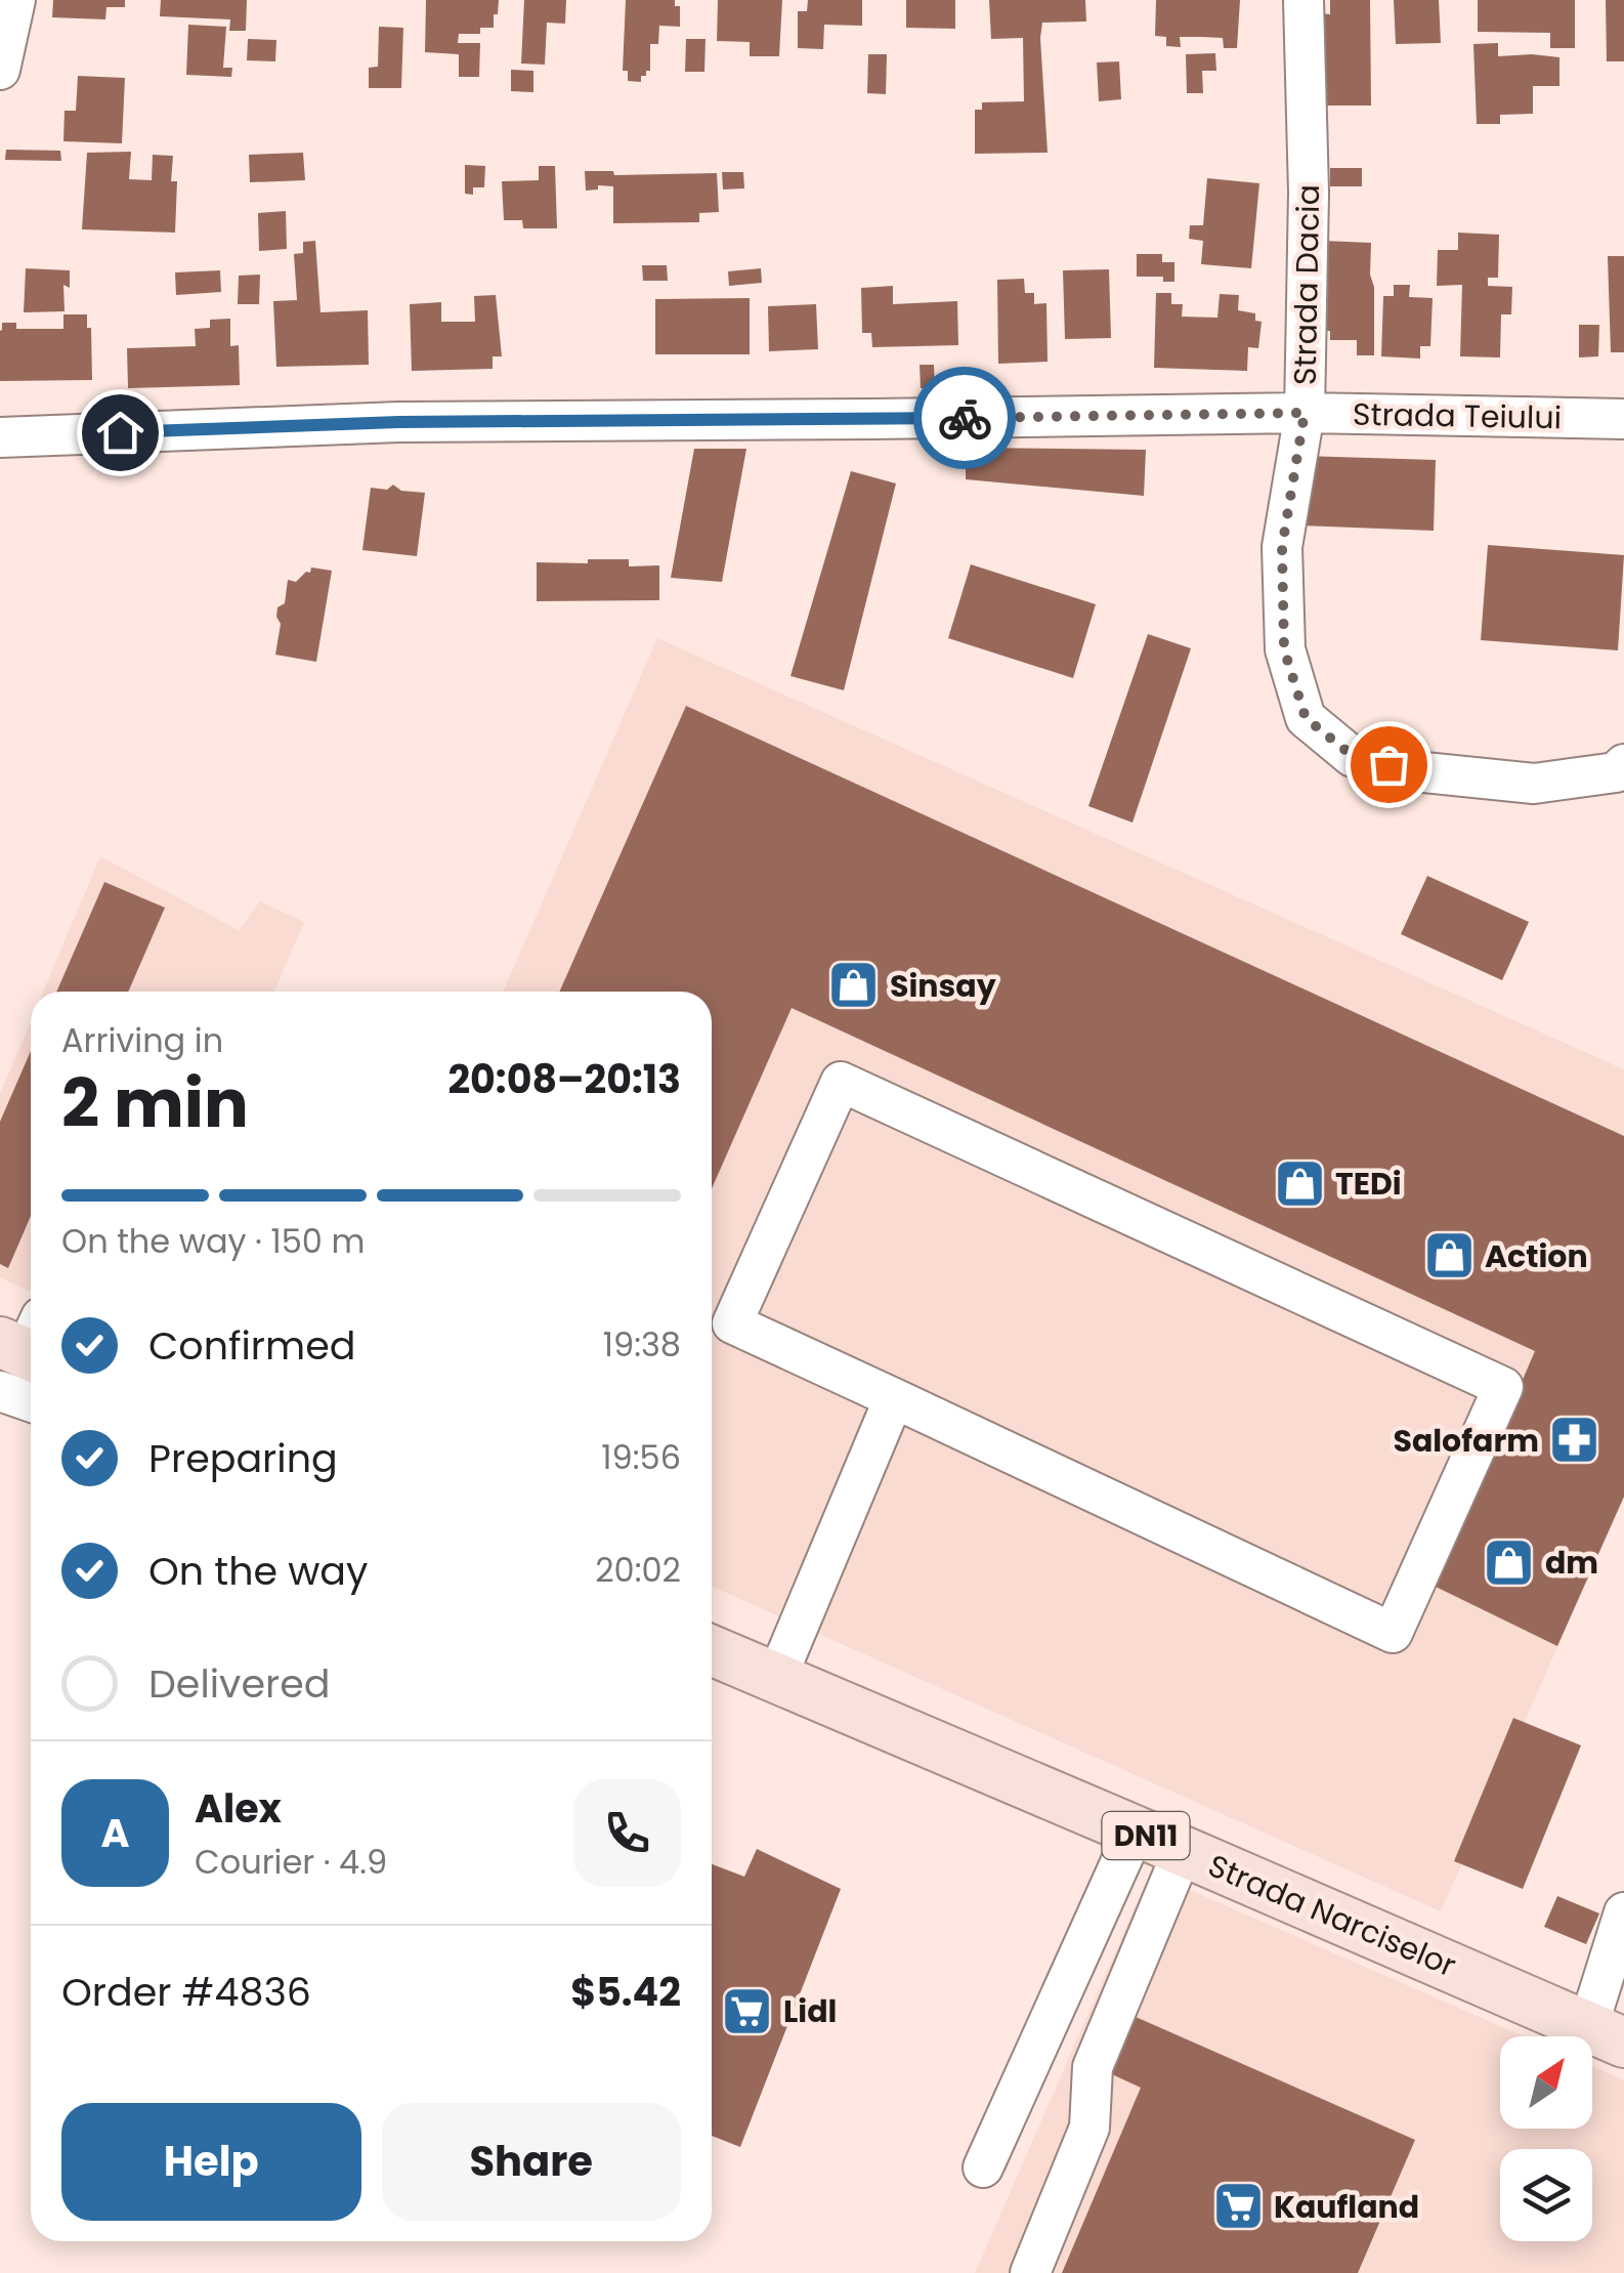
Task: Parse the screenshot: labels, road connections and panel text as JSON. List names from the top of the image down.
{
  "streets": {
    "main road": ["DN11", "Strada Narciselor"],
    "street": ["Strada Dacia", "Strada Teiului"]
  },
  "crossings": [
    ["Strada Dacia", "Strada Teiului"]
  ],
  "places": {
    "shop": [
      "Sinsay",
      "TEDi",
      "Action",
      "dm"
    ],
    "pharmacy": ["Salofarm"],
    "supermarket": ["Lidl", "Kaufland"]
  },
  "north": "top right",
  "page": {
    "heading": ["2 min", "Arriving in", "20:08–20:13"],
    "panel": [
      "Alex",
      "Courier · 4.9",
      "Order #4836",
      "$5.42"
    ],
    "bar": "On the way · 150 m",
    "list": [
      ["Confirmed", "19:38"],
      ["Preparing", "19:56"],
      ["On the way", "20:02"],
      "Delivered"
    ],
    "round": "A",
    "buttons": ["Help", "Share"]
  }
}
